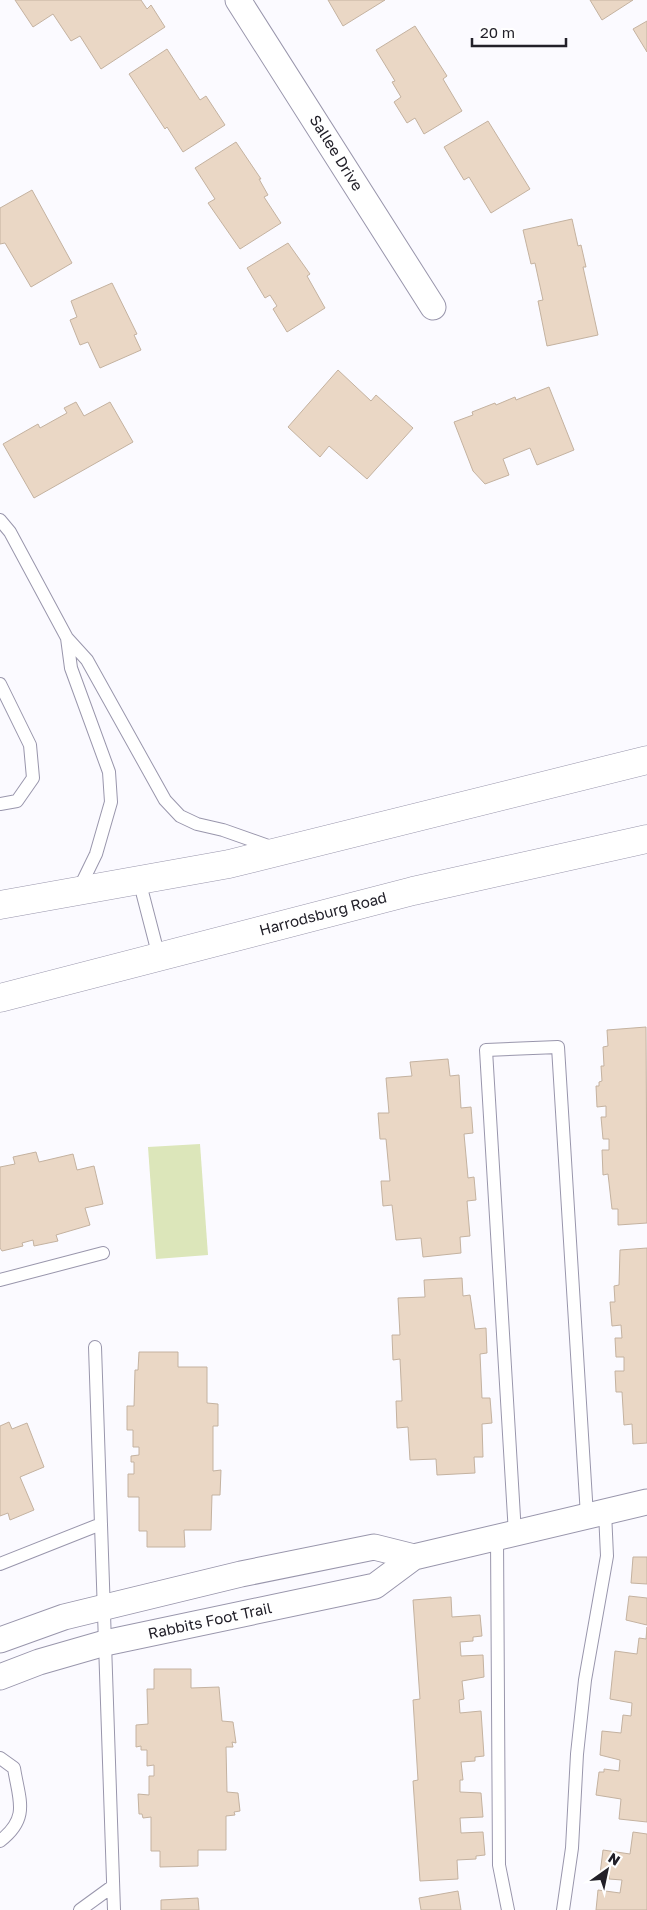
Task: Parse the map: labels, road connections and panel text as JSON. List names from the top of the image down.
{
  "streets": {
    "main road": ["Harrodsburg Road"],
    "street": ["Sallee Drive", "Rabbits Foot Trail"]
  },
  "scale_bar": "20 m",
  "north": "top right"
}
